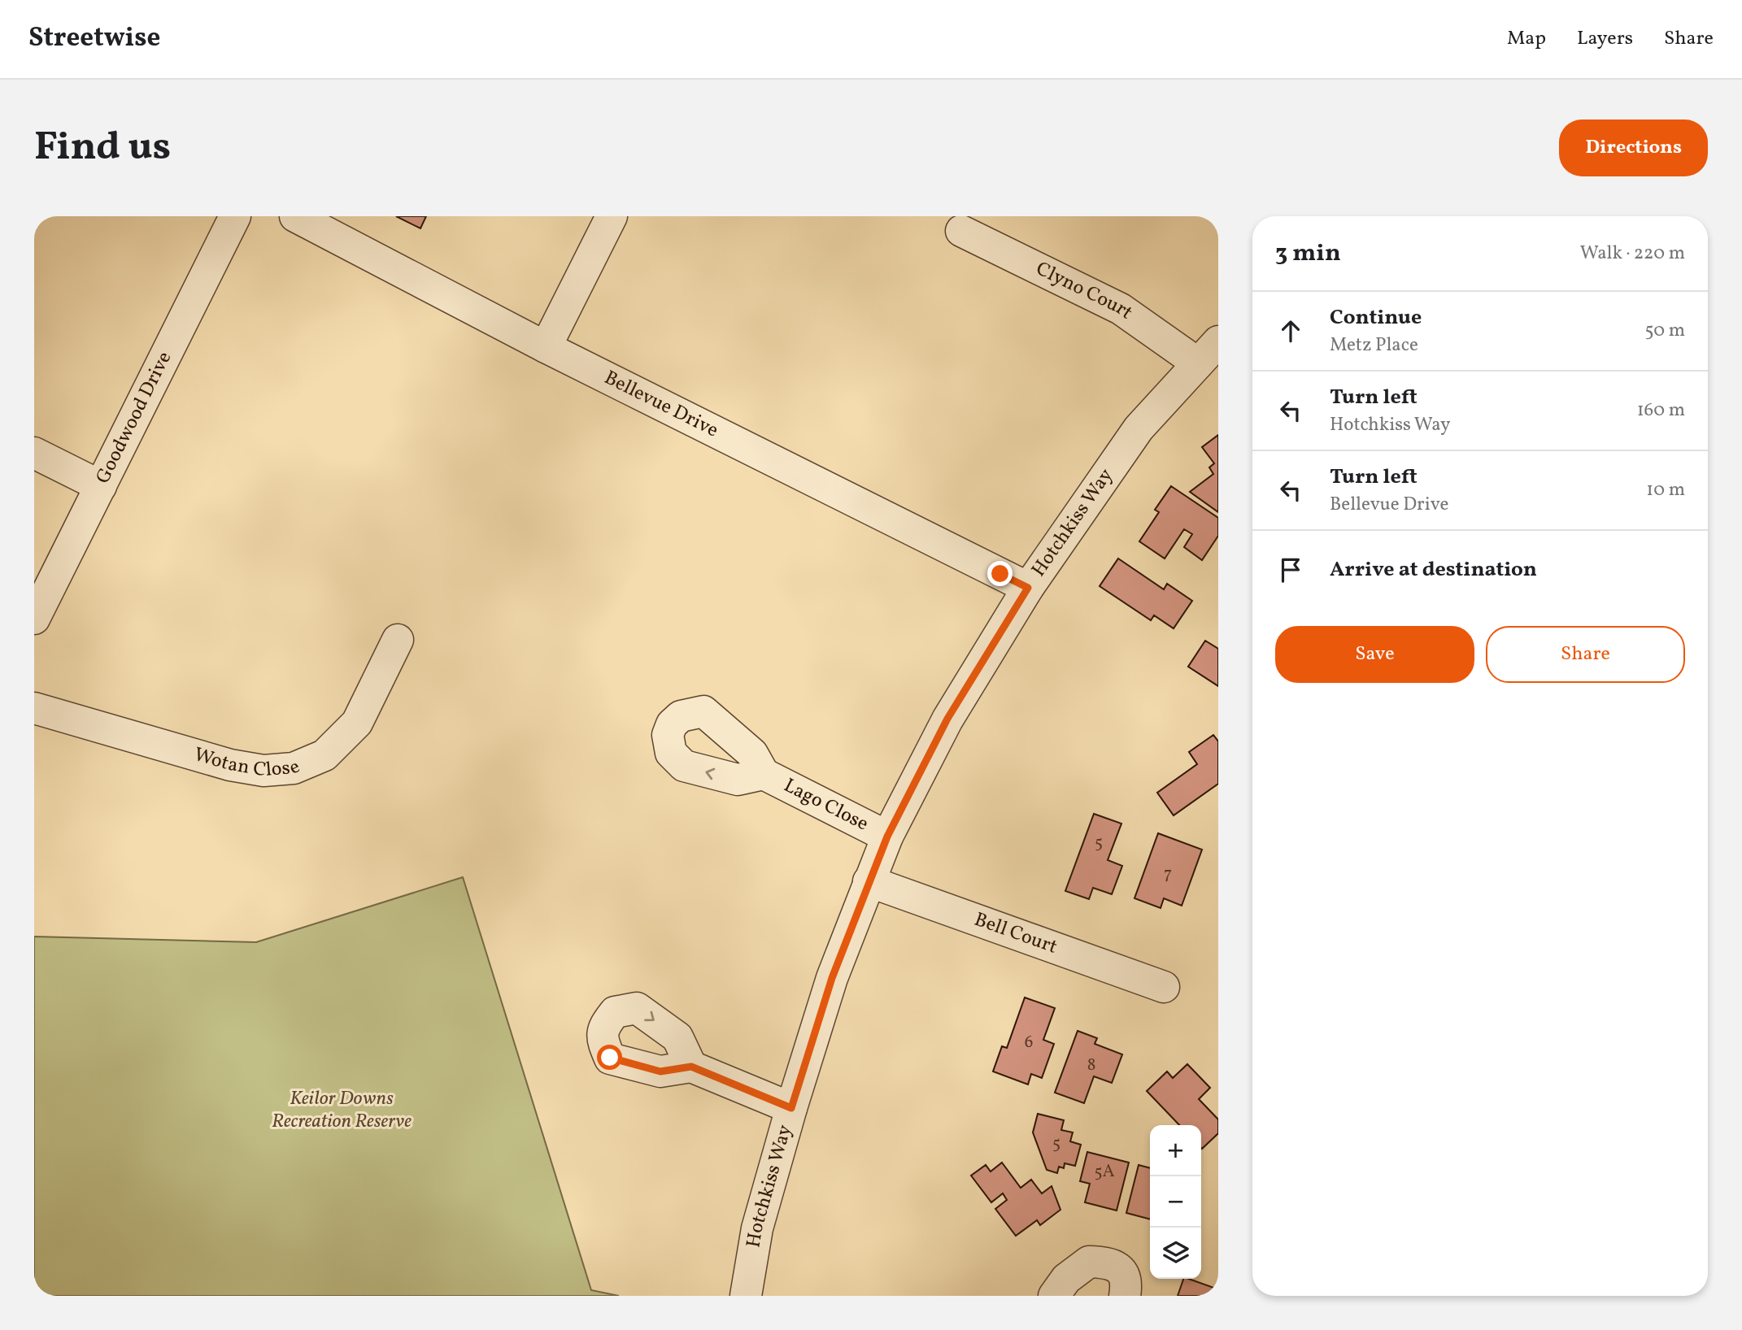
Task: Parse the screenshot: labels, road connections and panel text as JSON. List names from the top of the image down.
{
  "streets": {
    "street": [
      "Clyno Court",
      "Bellevue Drive",
      "Goodwood Drive",
      "Hotchkiss Way",
      "Wotan Close",
      "Lago Close",
      "Bell Court"
    ]
  },
  "crossings": [
    ["Clyno Court", "Hotchkiss Way"],
    ["Bellevue Drive", "Hotchkiss Way"],
    ["Hotchkiss Way", "Lago Close"],
    ["Hotchkiss Way", "Bell Court"]
  ],
  "parks": ["Keilor Downs Recreation Reserve"],
  "house_numbers": [
    "5",
    "7",
    "6",
    "8",
    "5",
    "5A"
  ],
  "page": {
    "header": "Streetwise",
    "nav": ["Map", "Layers", "Share"],
    "buttons": [
      "Directions",
      ["Save", "Share"]
    ],
    "title": "Find us",
    "heading": ["3 min", "Walk · 220 m"],
    "list": [
      ["Continue", "Metz Place", "50 m"],
      ["Turn left", "Hotchkiss Way", "160 m"],
      ["Turn left", "Bellevue Drive", "10 m"],
      "Arrive at destination"
    ],
    "map_buttons": ["+", "−"]
  }
}
